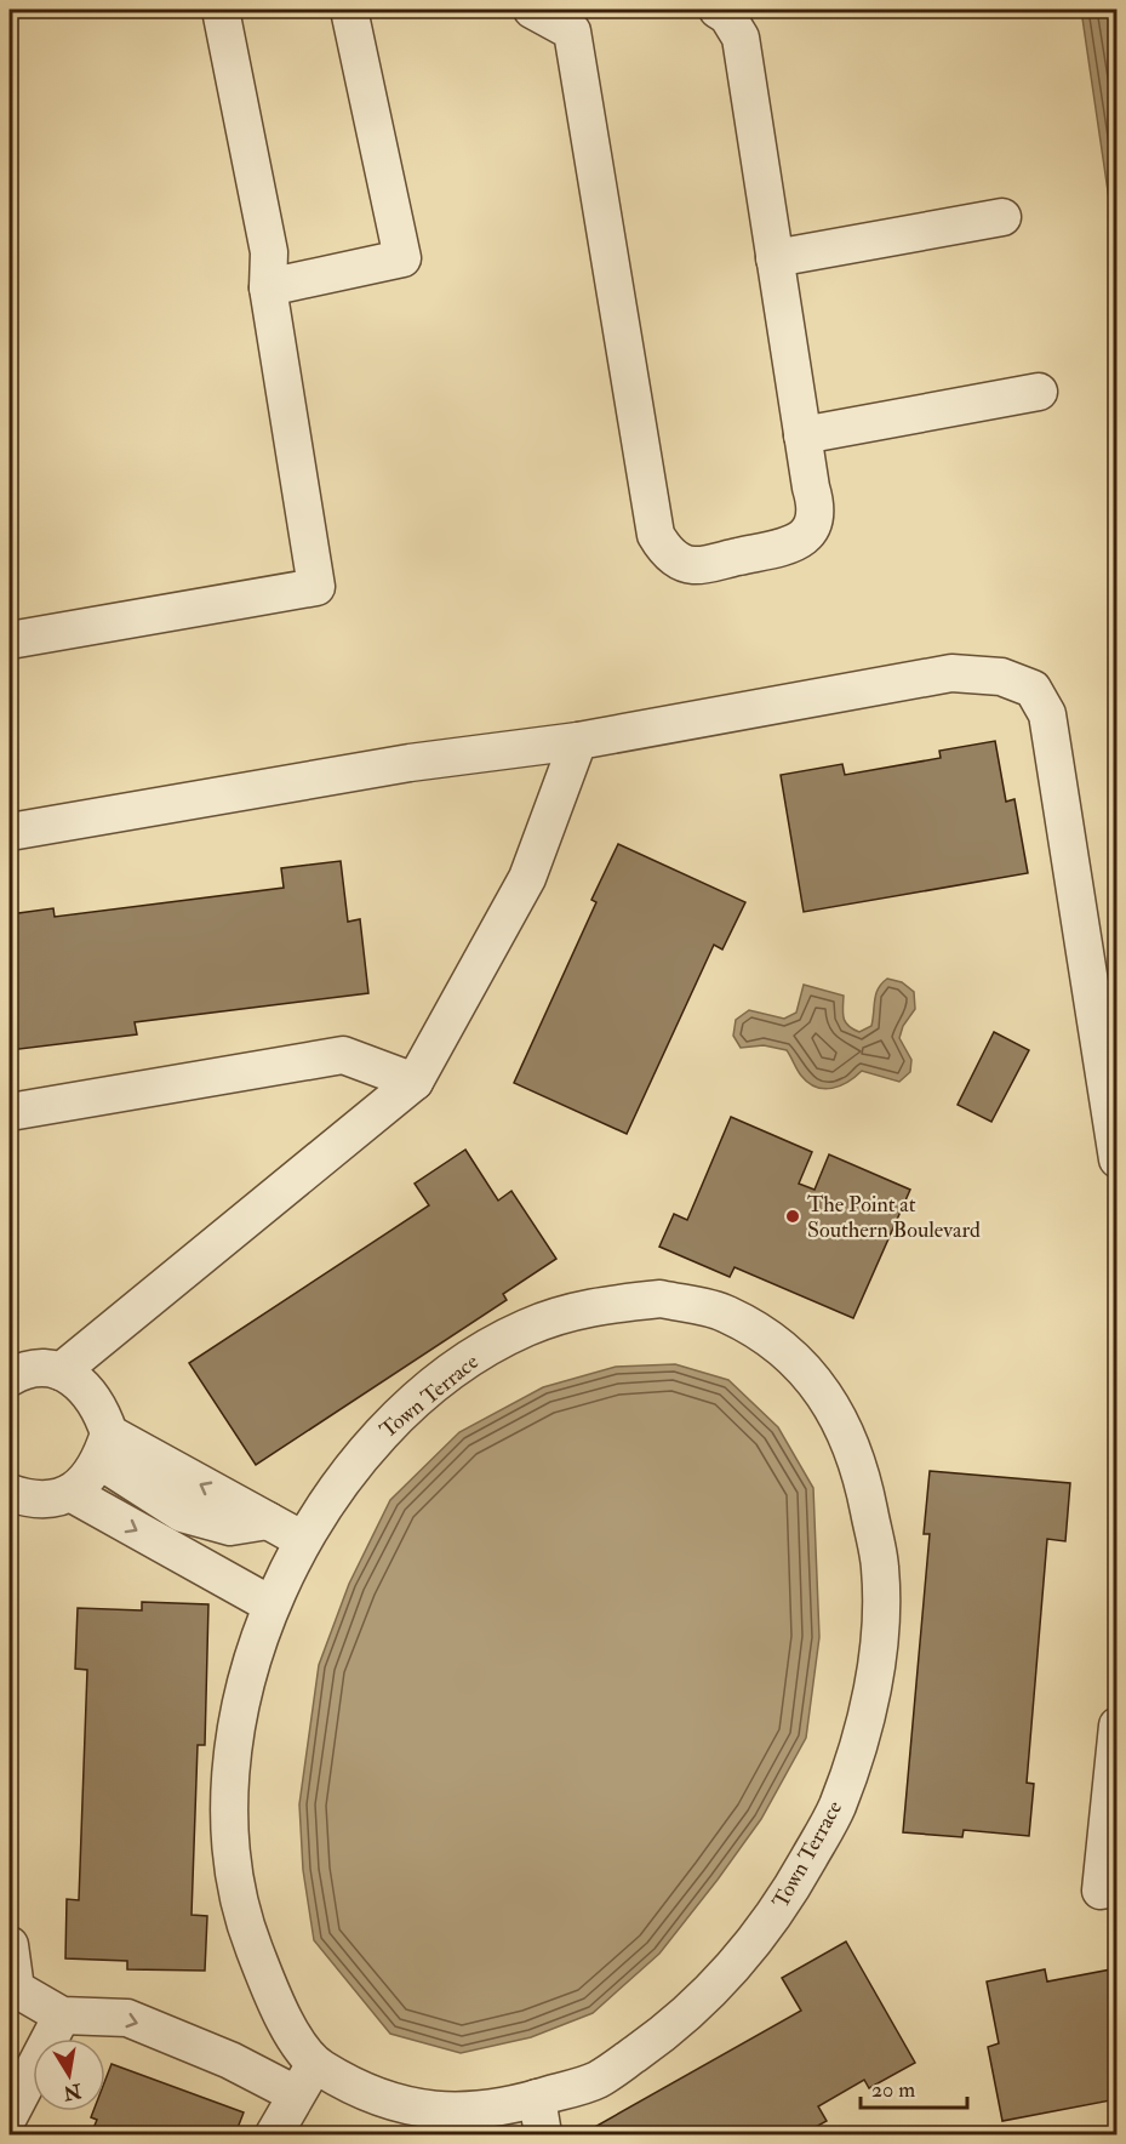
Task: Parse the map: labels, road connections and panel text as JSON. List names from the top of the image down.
{
  "streets": {
    "street": ["Town Terrace"]
  },
  "places": ["The Point at Southern Boulevard"],
  "scale_bar": "20 m",
  "north": "bottom"
}
